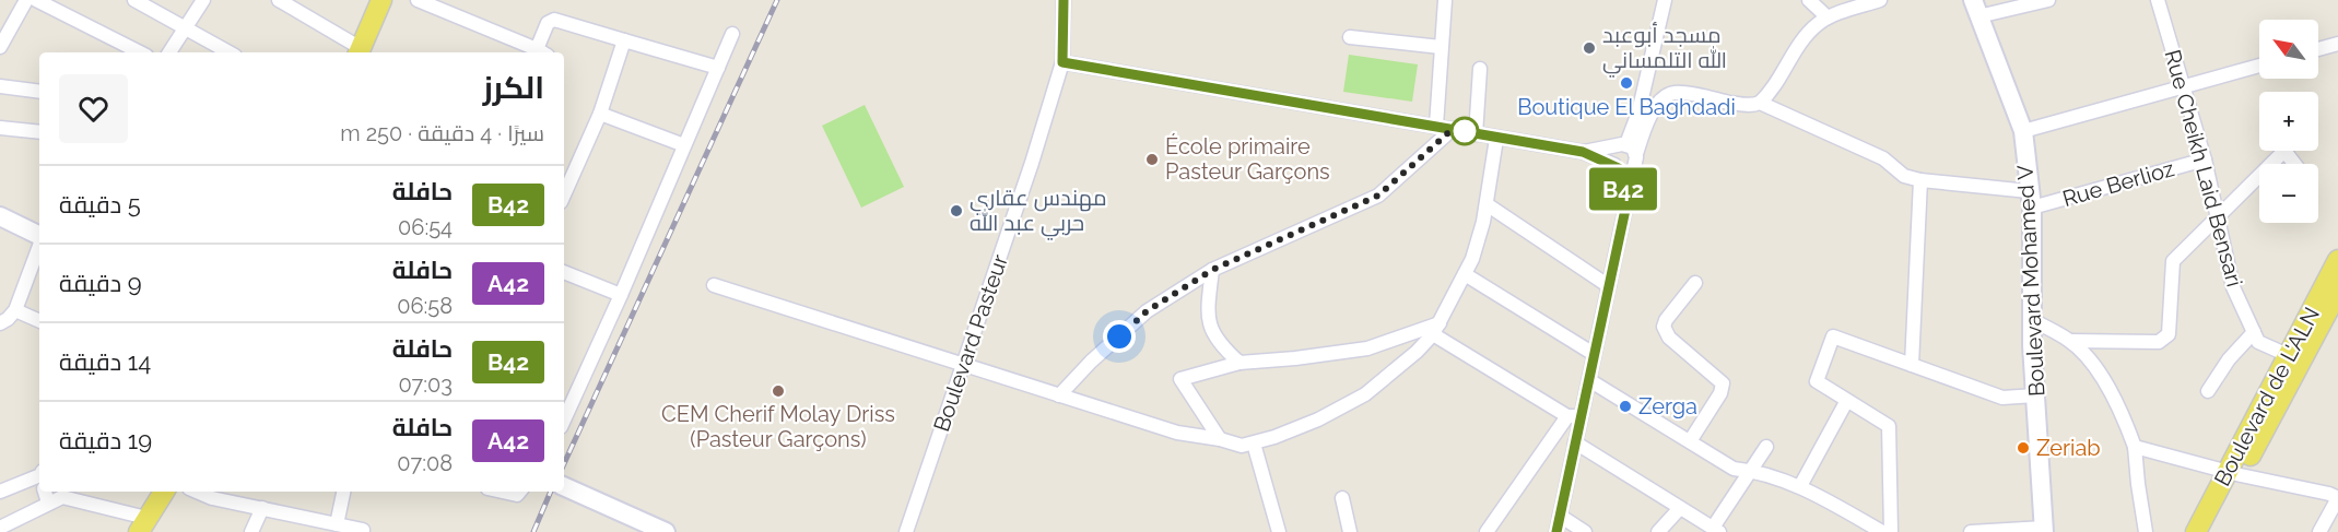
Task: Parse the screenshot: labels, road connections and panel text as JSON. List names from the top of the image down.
{
  "streets": {
    "main road": ["Boulevard Mohamed V", "Boulevard de L'ALN"],
    "street": ["Rue Cheikh Laid Bensari", "Rue Berlioz", "Boulevard Pasteur"]
  },
  "crossings": [
    ["Rue Cheikh Laid Bensari", "Rue Berlioz"],
    ["Rue Cheikh Laid Bensari", "Boulevard de L'ALN"],
    ["Rue Berlioz", "Boulevard Mohamed V"]
  ],
  "places": [
    "مسجد أبوعبد الله التلمساني",
    "Boutique El Baghdadi",
    "École primaire Pasteur Garçons",
    "مهندس عقاري حربي عبد الله",
    "CEM Cherif Molay Driss (Pasteur Garçons)",
    "Zerga",
    "Zeriab"
  ],
  "lines": ["bus line B42"],
  "north": "top left",
  "page": {
    "on_map": "B42",
    "map_buttons": ["+", "−"],
    "heading": ["الكرز", "سيرًا · 4 دقيقة · 250 m"],
    "list": [
      {
        "mark": "B42",
        "name": "حافلة",
        "note": "06:54",
        "value": "5 دقيقة"
      },
      {
        "mark": "A42",
        "name": "حافلة",
        "note": "06:58",
        "value": "9 دقيقة"
      },
      {
        "mark": "B42",
        "name": "حافلة",
        "note": "07:03",
        "value": "14 دقيقة"
      },
      {
        "mark": "A42",
        "name": "حافلة",
        "note": "07:08",
        "value": "19 دقيقة"
      }
    ]
  }
}
